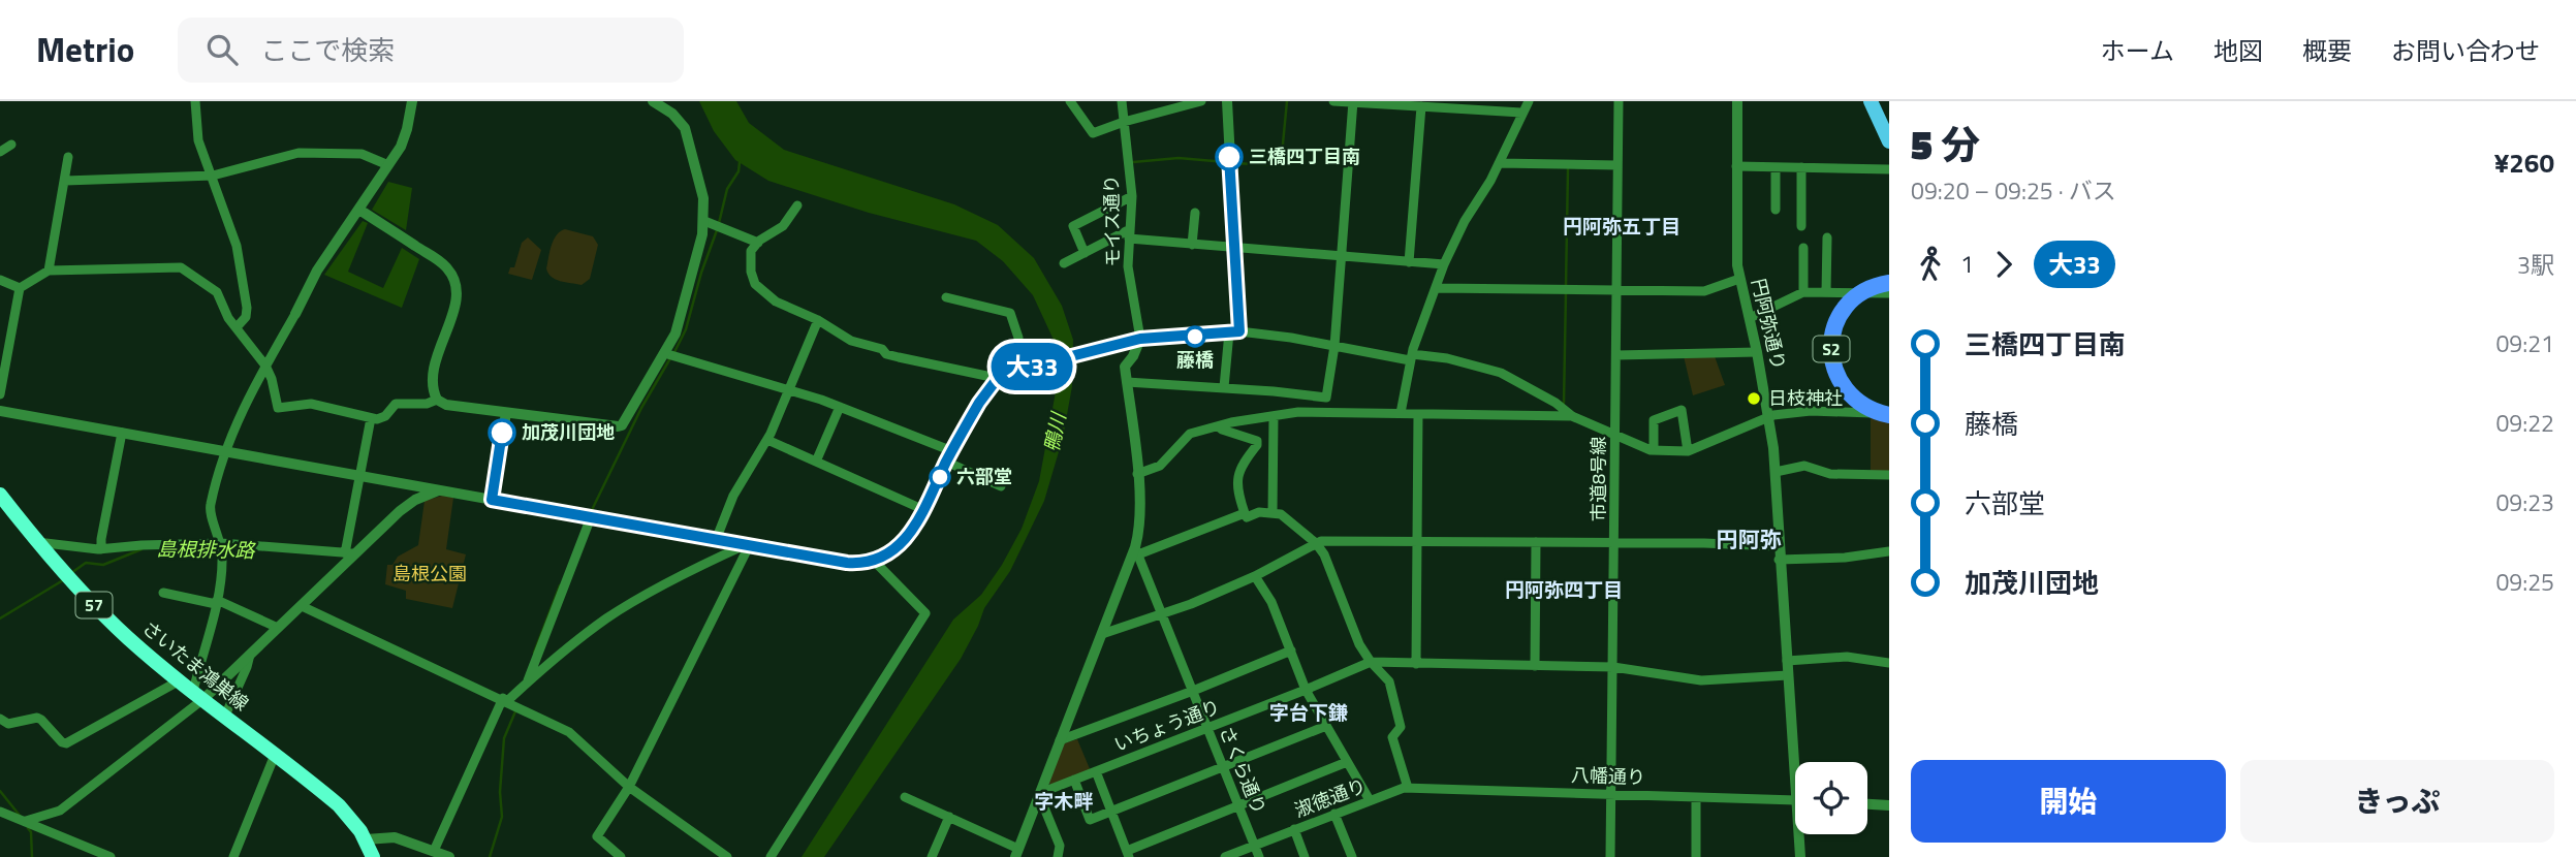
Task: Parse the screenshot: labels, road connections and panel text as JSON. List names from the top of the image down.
{
  "streets": {
    "highway": ["S2"],
    "main road": ["57", "さいたま鴻巣線"],
    "street": [
      "モイス通り",
      "円阿弥通り",
      "市道8号線",
      "いちょう通り",
      "さくら通り",
      "八幡通り",
      "淑徳通り"
    ]
  },
  "crossings": [
    ["市道8号線", "八幡通り"],
    ["いちょう通り", "さくら通り"],
    ["さくら通り", "淑徳通り"],
    ["八幡通り", "淑徳通り"]
  ],
  "districts": [
    "円阿弥五丁目",
    "円阿弥",
    "円阿弥四丁目",
    "字台下鎌",
    "字木畔"
  ],
  "water": ["鴨川", "島根排水路"],
  "parks": ["島根公園"],
  "places": [
    "三橋四丁目南",
    "藤橋",
    "日枝神社",
    "加茂川団地",
    "六部堂"
  ],
  "lines": ["bus line 大33"],
  "page": {
    "header": "Metrio",
    "search": "ここで検索",
    "nav": [
      "ホーム",
      "地図",
      "概要",
      "お問い合わせ"
    ],
    "on_map": "大33",
    "heading": ["5 分", "09:20 – 09:25 · バス", "¥260"],
    "legs": ["1", "大33", "3駅"],
    "list": [
      {
        "name": "三橋四丁目南",
        "value": "09:21"
      },
      {
        "name": "藤橋",
        "value": "09:22"
      },
      {
        "name": "六部堂",
        "value": "09:23"
      },
      {
        "name": "加茂川団地",
        "value": "09:25"
      }
    ],
    "buttons": ["開始", "きっぷ"]
  }
}
